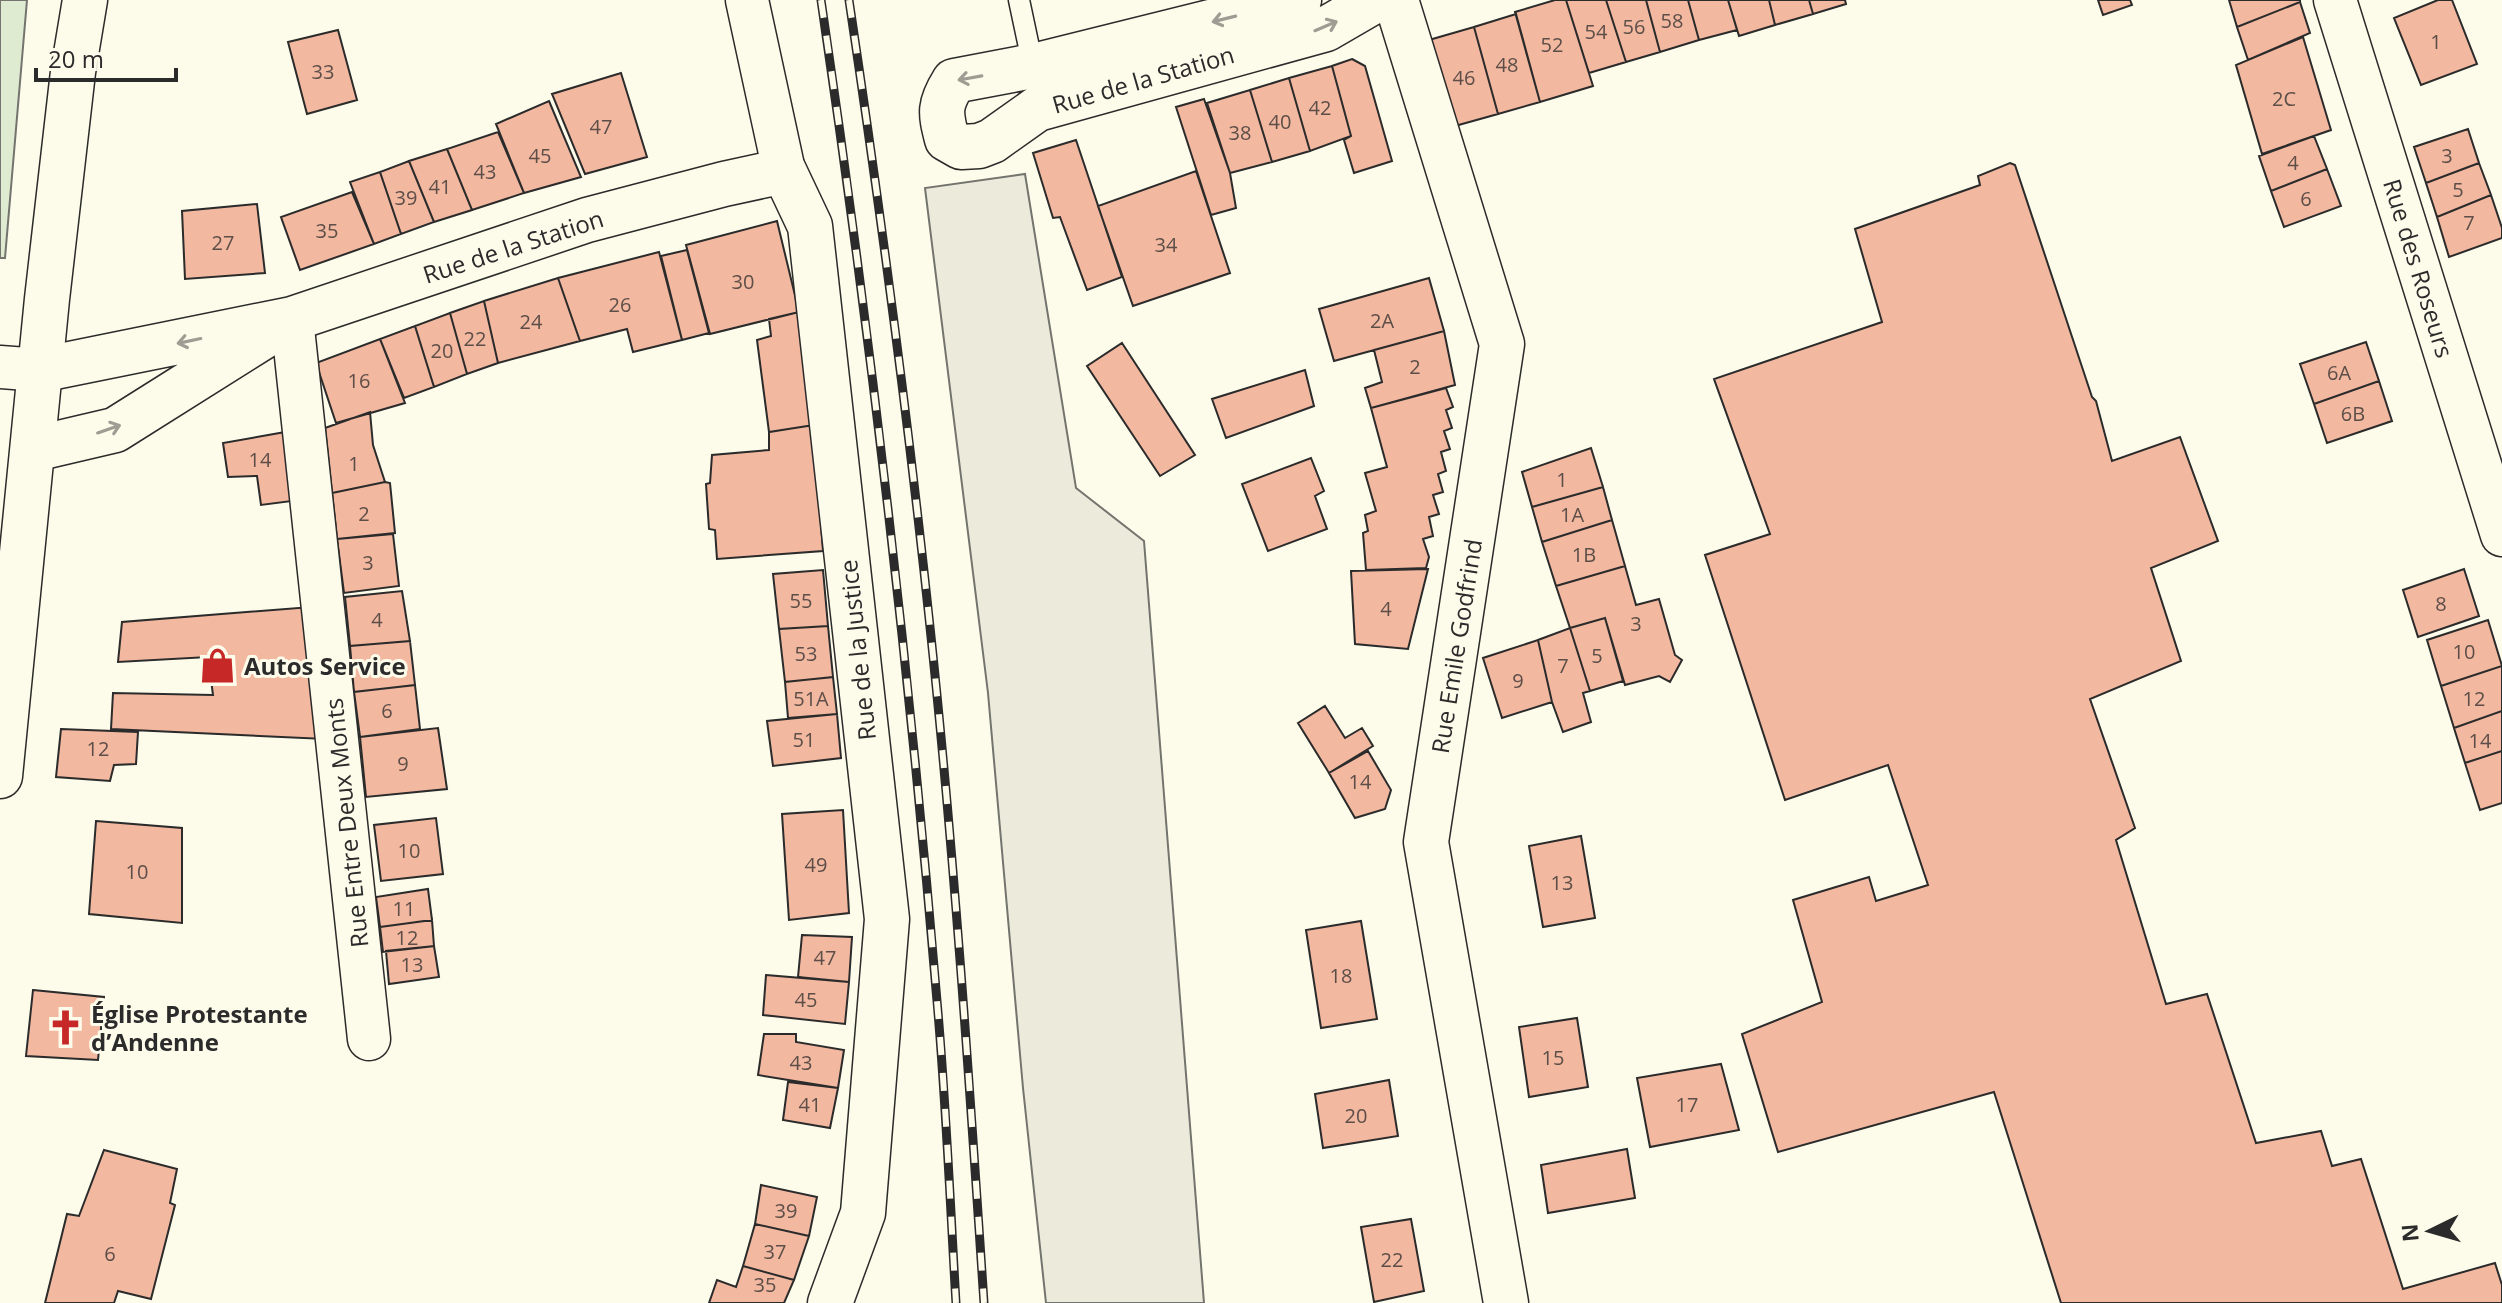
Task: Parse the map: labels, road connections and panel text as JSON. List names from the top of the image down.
{
  "streets": {
    "street": [
      "Rue de la Station",
      "Rue des Roseurs",
      "Rue Emile Godfrind",
      "Rue de la Justice",
      "Rue Entre Deux Monts"
    ]
  },
  "crossings": [
    ["Rue de la Station", "Rue de la Justice"],
    ["Rue de la Station", "Rue Entre Deux Monts"]
  ],
  "places": {
    "shop": ["Autos Service"],
    "church": ["Église Protestante d’Andenne"]
  },
  "house_numbers": [
    "58",
    "56",
    "54",
    "1",
    "52",
    "48",
    "33",
    "46",
    "2C",
    "42",
    "40",
    "47",
    "38",
    "45",
    "3",
    "4",
    "43",
    "41",
    "5",
    "39",
    "6",
    "7",
    "35",
    "27",
    "34",
    "30",
    "26",
    "2A",
    "24",
    "22",
    "20",
    "2",
    "6A",
    "16",
    "6B",
    "14",
    "1",
    "1",
    "2",
    "1A",
    "1B",
    "3",
    "55",
    "8",
    "4",
    "4",
    "3",
    "10",
    "53",
    "5",
    "7",
    "9",
    "51A",
    "12",
    "6",
    "51",
    "14",
    "12",
    "9",
    "14",
    "10",
    "49",
    "10",
    "13",
    "11",
    "12",
    "47",
    "13",
    "18",
    "45",
    "15",
    "43",
    "41",
    "17",
    "20",
    "39",
    "37",
    "6",
    "22",
    "35"
  ],
  "scale_bar": "20 m",
  "north": "left"
}
